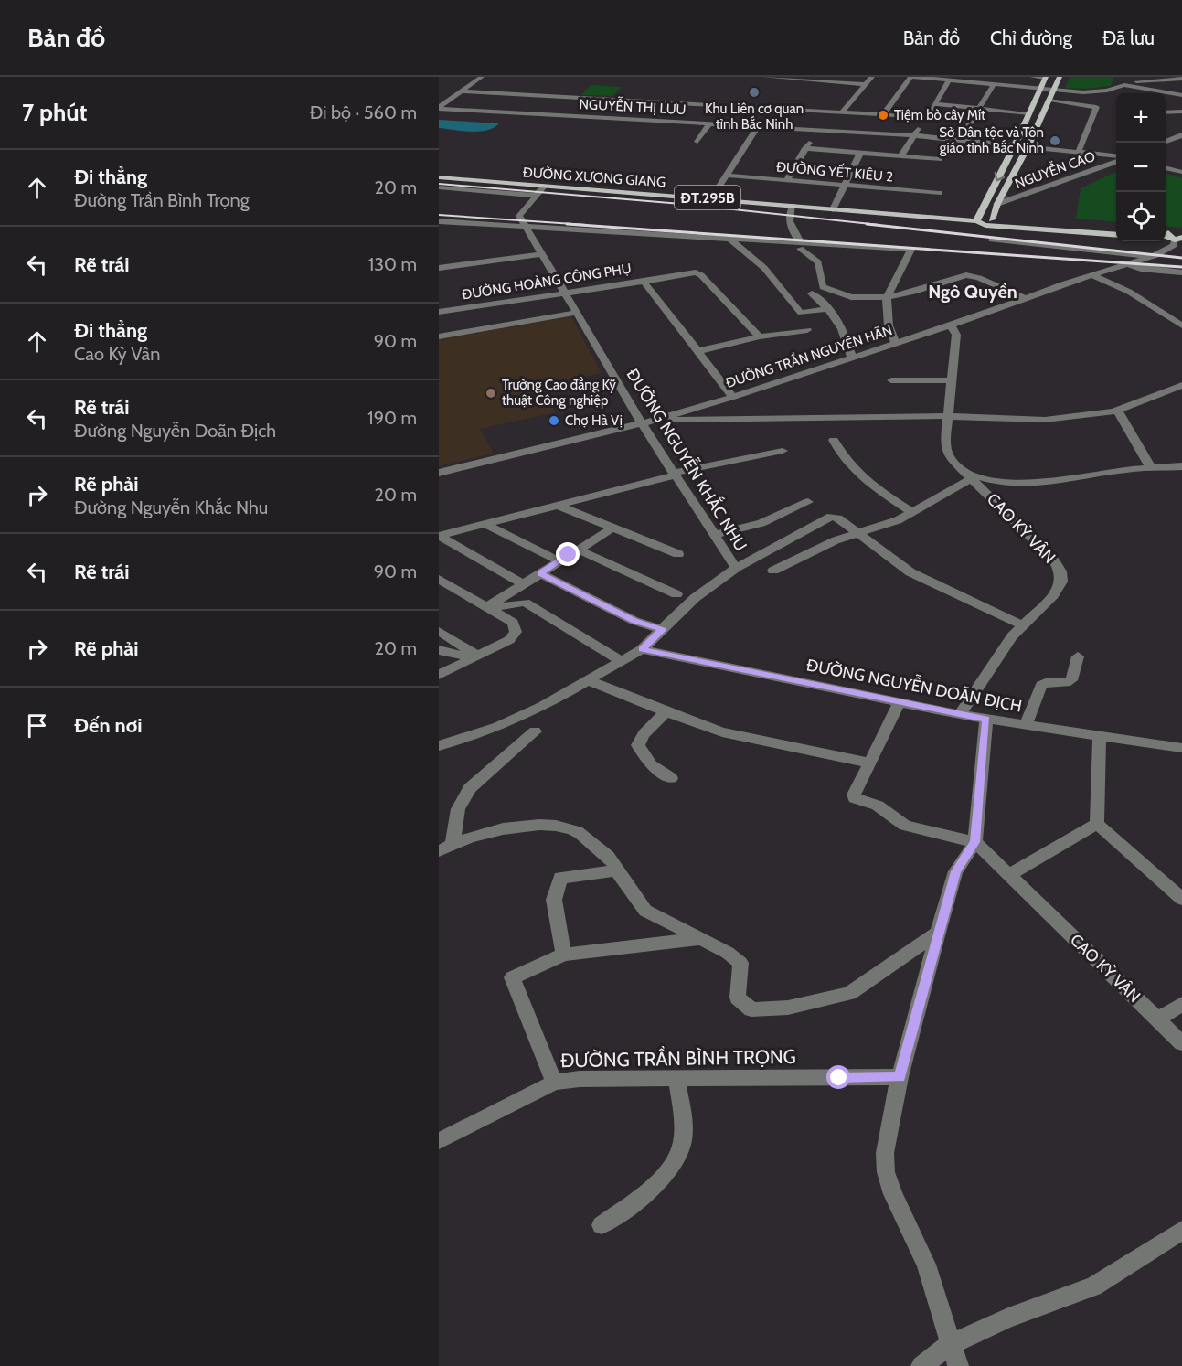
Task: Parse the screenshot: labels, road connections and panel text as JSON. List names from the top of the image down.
{
  "streets": {
    "main road": ["ĐƯỜNG XƯƠNG GIANG", "ĐT.295B"],
    "street": [
      "NGUYỄN THỊ LƯU",
      "NGUYỄN CAO",
      "ĐƯỜNG YẾT KIÊU 2",
      "ĐƯỜNG HOÀNG CÔNG PHỤ",
      "ĐƯỜNG TRẦN NGUYÊN HÃN",
      "ĐƯỜNG NGUYỄN KHẮC NHU",
      "CAO KỲ VÂN",
      "ĐƯỜNG NGUYỄN DOÃN ĐỊCH",
      "ĐƯỜNG TRẦN BÌNH TRỌNG"
    ]
  },
  "crossings": [
    ["ĐƯỜNG XƯƠNG GIANG", "ĐT.295B"],
    ["ĐƯỜNG HOÀNG CÔNG PHỤ", "ĐƯỜNG TRẦN NGUYÊN HÃN"],
    ["ĐƯỜNG HOÀNG CÔNG PHỤ", "ĐƯỜNG NGUYỄN KHẮC NHU"],
    ["ĐƯỜNG TRẦN NGUYÊN HÃN", "ĐƯỜNG NGUYỄN KHẮC NHU"],
    ["ĐƯỜNG TRẦN NGUYÊN HÃN", "CAO KỲ VÂN"],
    ["ĐƯỜNG NGUYỄN KHẮC NHU", "ĐƯỜNG NGUYỄN DOÃN ĐỊCH"],
    ["CAO KỲ VÂN", "ĐƯỜNG NGUYỄN DOÃN ĐỊCH"]
  ],
  "districts": ["Ngô Quyền"],
  "places": [
    "Khu Liên cơ quan tỉnh Bắc Ninh",
    "Tiệm bò cây Mít",
    "Sở Dân tộc và Tôn giáo tỉnh Bắc Ninh",
    "Trường Cao đẳng Kỹ thuật Công nghiệp",
    "Chợ Hà Vị"
  ],
  "page": {
    "header": "Bản đồ",
    "nav": ["Bản đồ", "Chỉ đường", "Đã lưu"],
    "heading": ["7 phút", "Đi bộ · 560 m"],
    "map_buttons": ["+", "−"],
    "list": [
      ["Đi thẳng", "Đường Trần Bình Trọng", "20 m"],
      ["Rẽ trái", "130 m"],
      ["Đi thẳng", "Cao Kỳ Vân", "90 m"],
      ["Rẽ trái", "Đường Nguyễn Doãn Địch", "190 m"],
      ["Rẽ phải", "Đường Nguyễn Khắc Nhu", "20 m"],
      ["Rẽ trái", "90 m"],
      ["Rẽ phải", "20 m"],
      "Đến nơi"
    ]
  }
}
